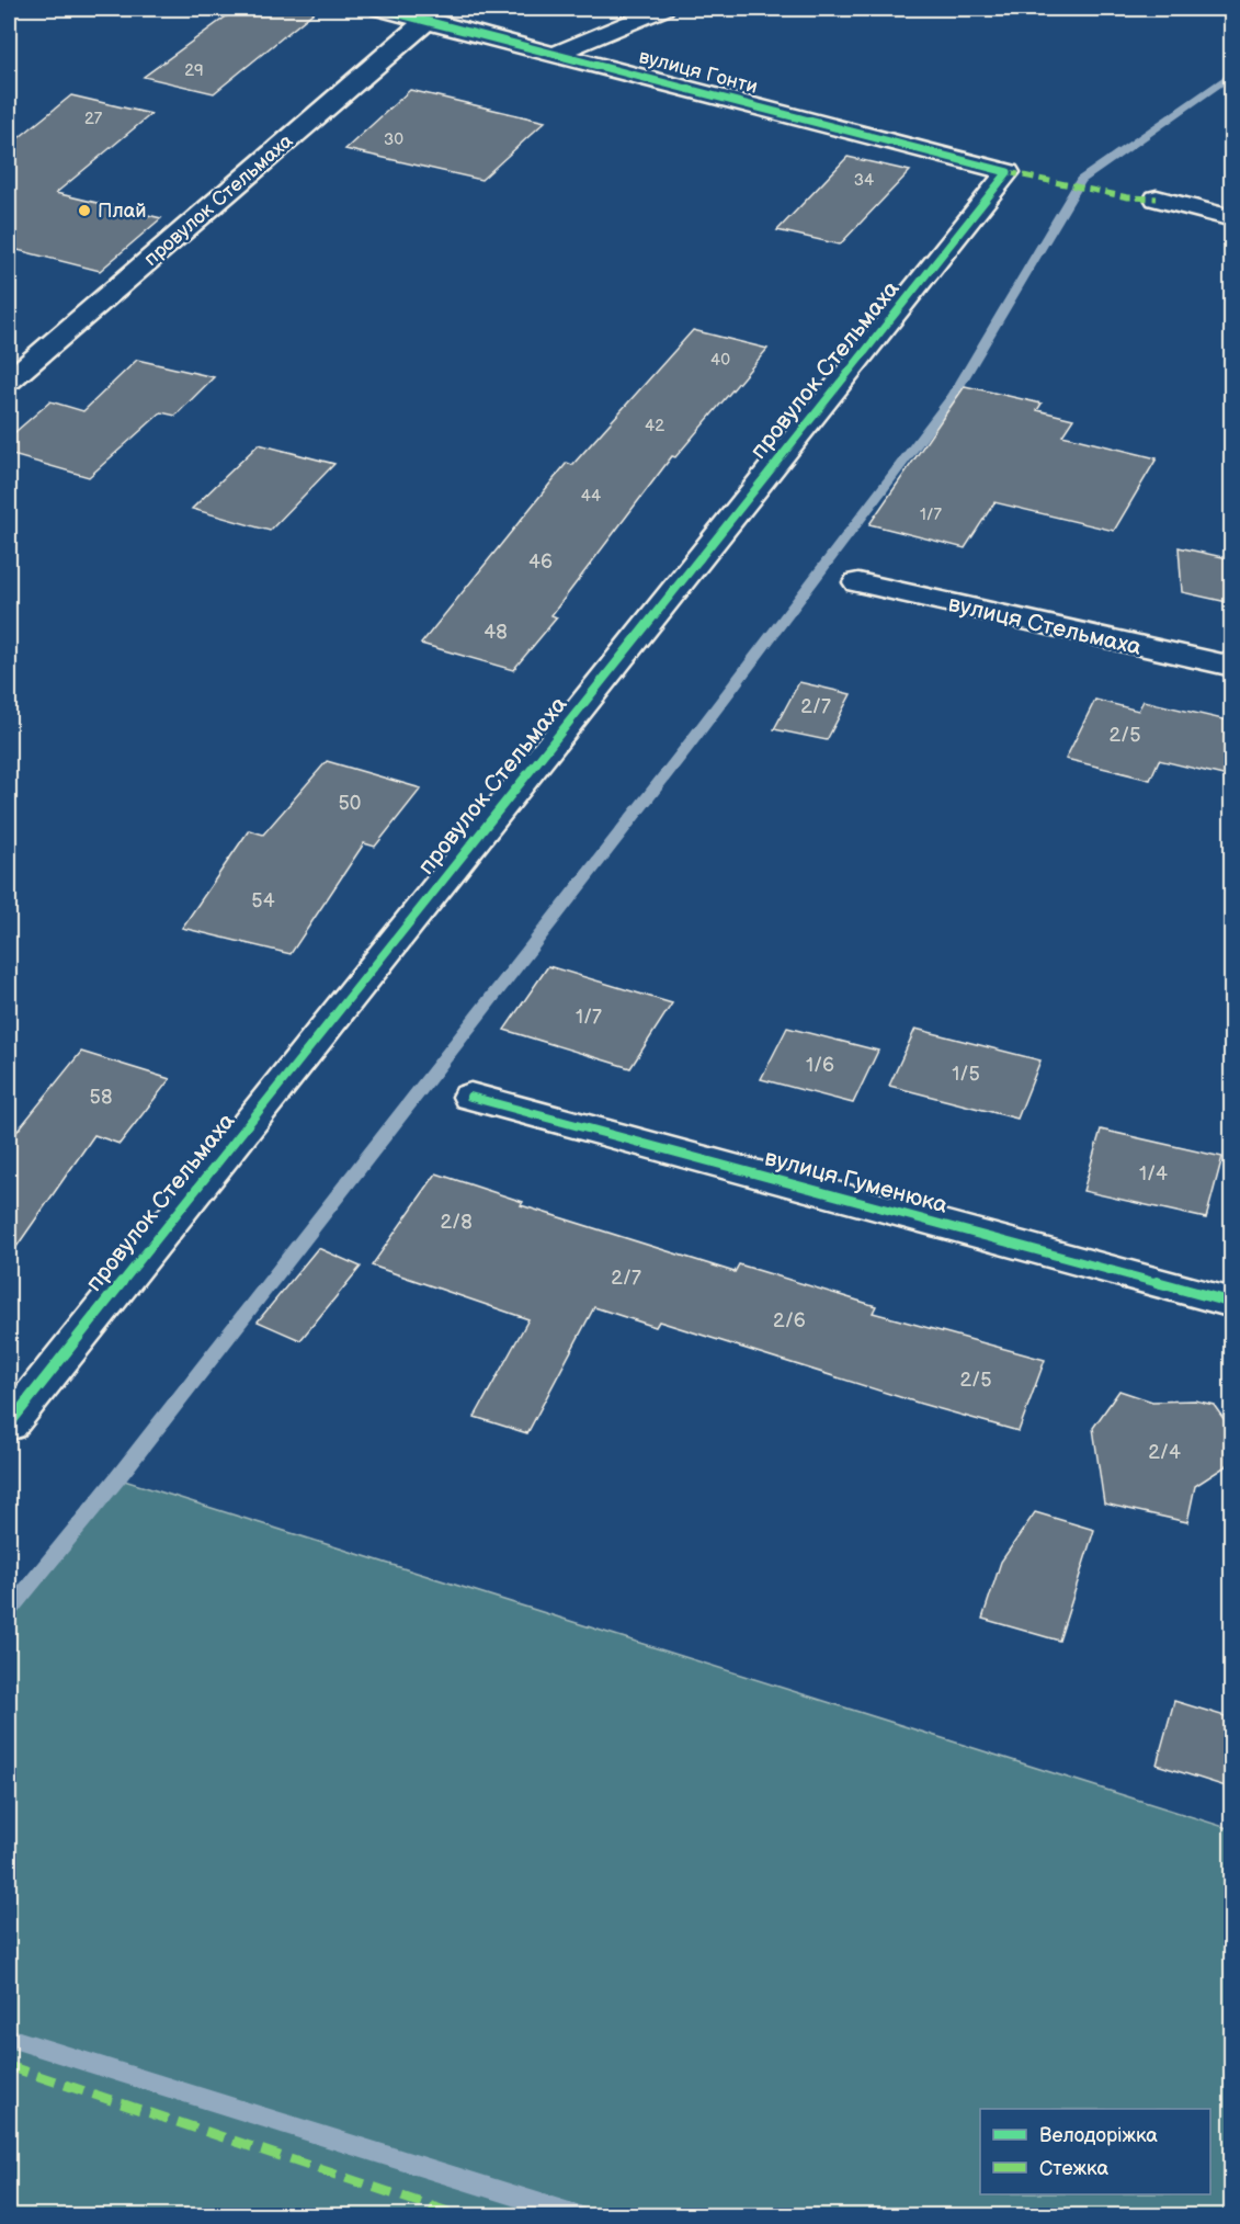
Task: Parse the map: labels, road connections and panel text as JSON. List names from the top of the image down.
{
  "streets": {
    "street": [
      "вулиця Гонти",
      "провулок Стельмаха",
      "вулиця Стельмаха",
      "вулиця Гуменюка"
    ]
  },
  "crossings": [
    ["вулиця Гонти", "провулок Стельмаха"]
  ],
  "places": ["Плай"],
  "house_numbers": [
    "29",
    "27",
    "30",
    "34",
    "40",
    "42",
    "44",
    "1/7",
    "46",
    "48",
    "2/7",
    "2/5",
    "50",
    "54",
    "1/7",
    "1/6",
    "1/5",
    "58",
    "1/4",
    "2/8",
    "2/7",
    "2/6",
    "2/5",
    "2/4"
  ],
  "legend": ["Велодоріжка", "Стежка"]
}
